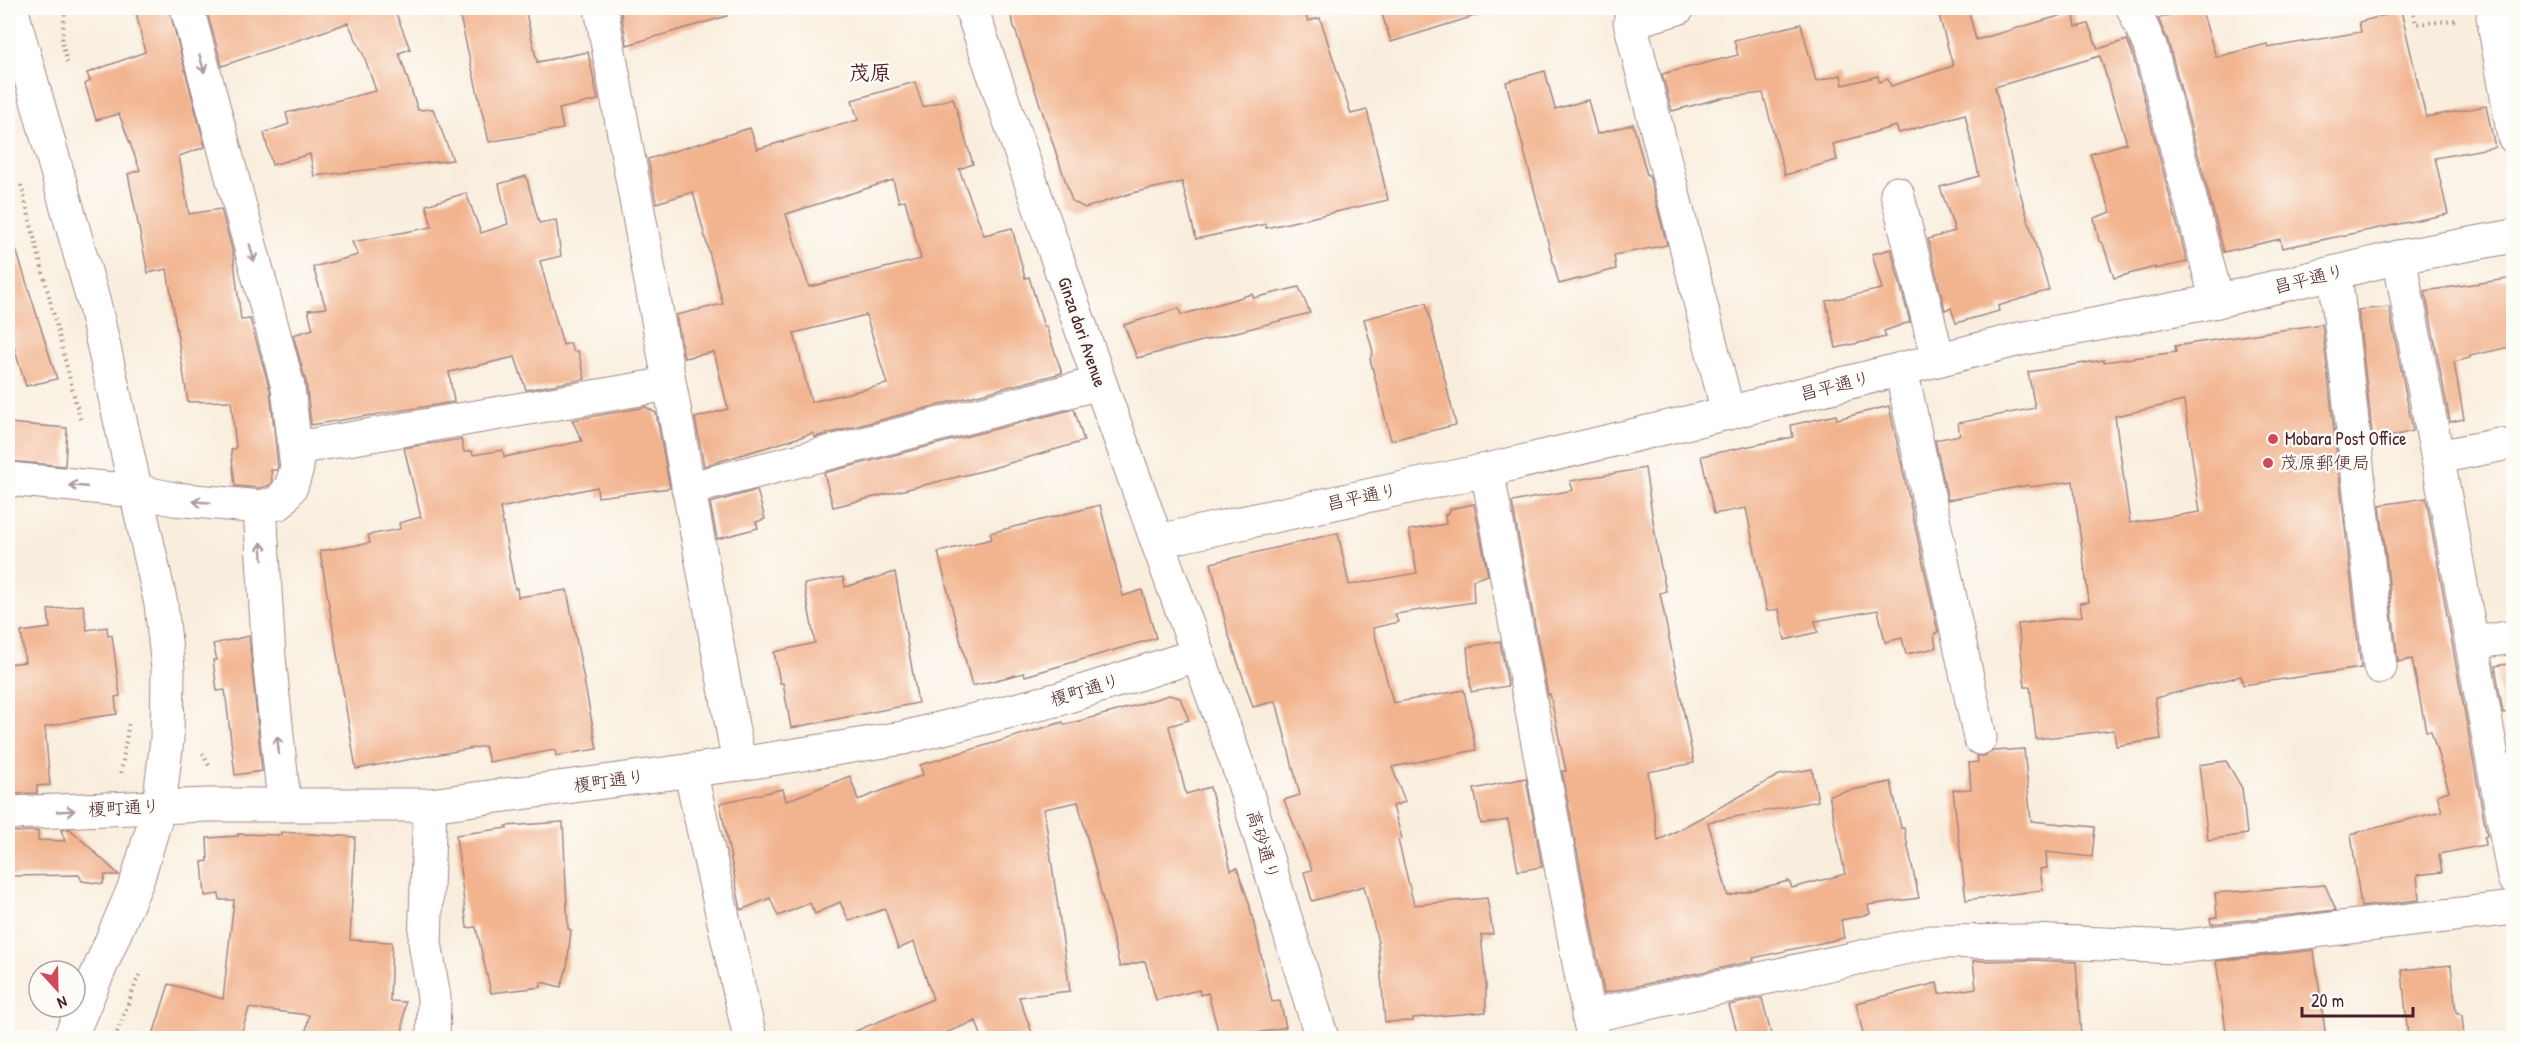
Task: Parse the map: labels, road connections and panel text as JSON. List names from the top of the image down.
{
  "streets": {
    "street": [
      "昌平通り",
      "Ginza dori Avenue",
      "榎町通り",
      "高砂通り"
    ]
  },
  "crossings": [
    ["昌平通り", "Ginza dori Avenue"],
    ["Ginza dori Avenue", "榎町通り"],
    ["Ginza dori Avenue", "高砂通り"],
    ["榎町通り", "高砂通り"]
  ],
  "districts": ["茂原"],
  "places": ["Mobara Post Office", "茂原郵便局"],
  "scale_bar": "20 m",
  "north": "bottom"
}
